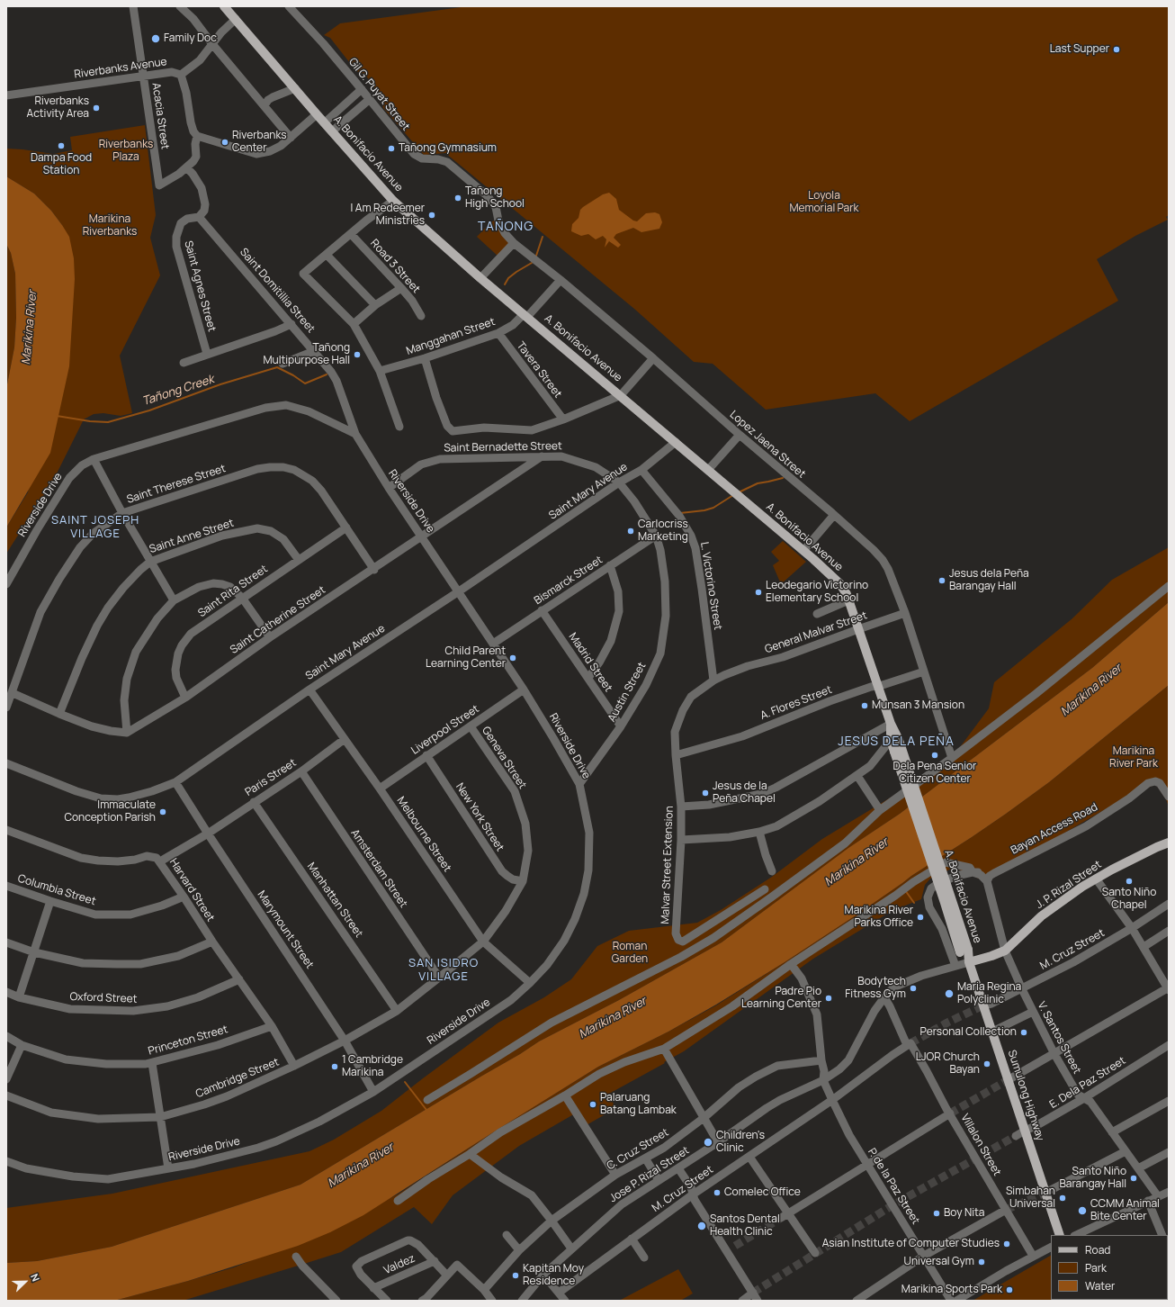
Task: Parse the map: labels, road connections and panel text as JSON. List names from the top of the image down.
{
  "streets": {
    "main road": ["A. Bonifacio Avenue", "J. P. Rizal Street", "Sumulong Highway"],
    "street": [
      "Riverbanks Avenue",
      "Gil G. Puyat Street",
      "Acacia Street",
      "Road 3 Street",
      "Saint Agnes Street",
      "Saint Domitillia Street",
      "Manggahan Street",
      "Tavera Street",
      "Lopez Jaena Street",
      "Saint Bernadette Street",
      "Saint Therese Street",
      "Saint Mary Avenue",
      "Riverside Drive",
      "Saint Anne Street",
      "Bismarck Street",
      "L. Victorino Street",
      "Saint Rita Street",
      "Saint Catherine Street",
      "General Malvar Street",
      "Madrid Street",
      "Austin Street",
      "A. Flores Street",
      "Liverpool Street",
      "Geneva Street",
      "Paris Street",
      "New York Street",
      "Bayan Access Road",
      "Melbourne Street",
      "Malvar Street Extension",
      "Amsterdam Street",
      "Columbia Street",
      "Harvard Street",
      "Manhattan Street",
      "Marymount Street",
      "M. Cruz Street",
      "Oxford Street",
      "V. Santos Street",
      "Princeton Street",
      "Cambridge Street",
      "E. Dela Paz Street",
      "Villalon Street",
      "C. Cruz Street",
      "Jose P. Rizal Street",
      "P. de la Paz Street",
      "Valdez"
    ]
  },
  "crossings": [
    ["Riverbanks Avenue", "Acacia Street"],
    ["Riverbanks Avenue", "A. Bonifacio Avenue"],
    ["Gil G. Puyat Street", "Lopez Jaena Street"],
    ["A. Bonifacio Avenue", "Manggahan Street"],
    ["A. Bonifacio Avenue", "Saint Mary Avenue"],
    ["A. Bonifacio Avenue", "General Malvar Street"],
    ["A. Bonifacio Avenue", "A. Flores Street"],
    ["A. Bonifacio Avenue", "J. P. Rizal Street"],
    ["A. Bonifacio Avenue", "Sumulong Highway"],
    ["A. Bonifacio Avenue", "Jose P. Rizal Street"],
    ["Saint Agnes Street", "Saint Domitillia Street"],
    ["Saint Domitillia Street", "Riverside Drive"],
    ["Manggahan Street", "Tavera Street"],
    ["Manggahan Street", "Lopez Jaena Street"],
    ["Lopez Jaena Street", "General Malvar Street"],
    ["Lopez Jaena Street", "A. Flores Street"],
    ["Saint Bernadette Street", "Saint Mary Avenue"],
    ["Saint Bernadette Street", "Riverside Drive"],
    ["Saint Bernadette Street", "Saint Catherine Street"],
    ["Saint Bernadette Street", "Austin Street"],
    ["Saint Therese Street", "Saint Rita Street"],
    ["Saint Therese Street", "Saint Catherine Street"],
    ["Saint Mary Avenue", "Riverside Drive"],
    ["Saint Mary Avenue", "L. Victorino Street"],
    ["Saint Mary Avenue", "Austin Street"],
    ["Saint Mary Avenue", "Melbourne Street"],
    ["Saint Mary Avenue", "Marymount Street"],
    ["Riverside Drive", "Bismarck Street"],
    ["Riverside Drive", "Saint Catherine Street"],
    ["Riverside Drive", "Austin Street"],
    ["Riverside Drive", "Liverpool Street"],
    ["Riverside Drive", "Melbourne Street"],
    ["Riverside Drive", "Marymount Street"],
    ["Saint Anne Street", "Saint Rita Street"],
    ["Bismarck Street", "Madrid Street"],
    ["Bismarck Street", "Austin Street"],
    ["L. Victorino Street", "General Malvar Street"],
    ["L. Victorino Street", "Malvar Street Extension"],
    ["Saint Rita Street", "Saint Catherine Street"],
    ["General Malvar Street", "Malvar Street Extension"],
    ["Madrid Street", "Austin Street"],
    ["A. Flores Street", "Malvar Street Extension"],
    ["Liverpool Street", "Geneva Street"],
    ["Liverpool Street", "New York Street"],
    ["Liverpool Street", "Melbourne Street"],
    ["Geneva Street", "New York Street"],
    ["Geneva Street", "Melbourne Street"],
    ["Geneva Street", "Amsterdam Street"],
    ["Geneva Street", "Manhattan Street"],
    ["Geneva Street", "Marymount Street"],
    ["Geneva Street", "Cambridge Street"],
    ["Paris Street", "Melbourne Street"],
    ["Paris Street", "Amsterdam Street"],
    ["Paris Street", "Harvard Street"],
    ["Paris Street", "Manhattan Street"],
    ["Paris Street", "Marymount Street"],
    ["Bayan Access Road", "V. Santos Street"],
    ["J. P. Rizal Street", "V. Santos Street"],
    ["J. P. Rizal Street", "Sumulong Highway"],
    ["J. P. Rizal Street", "Jose P. Rizal Street"],
    ["Columbia Street", "Harvard Street"],
    ["Harvard Street", "Oxford Street"],
    ["Harvard Street", "Princeton Street"],
    ["Harvard Street", "Cambridge Street"],
    ["Marymount Street", "Cambridge Street"],
    ["M. Cruz Street", "V. Santos Street"],
    ["M. Cruz Street", "Sumulong Highway"],
    ["M. Cruz Street", "Villalon Street"],
    ["M. Cruz Street", "P. de la Paz Street"],
    ["V. Santos Street", "E. Dela Paz Street"],
    ["E. Dela Paz Street", "Sumulong Highway"],
    ["Sumulong Highway", "Jose P. Rizal Street"],
    ["Villalon Street", "Jose P. Rizal Street"],
    ["Jose P. Rizal Street", "P. de la Paz Street"]
  ],
  "districts": [
    "TAÑONG",
    "SAINT JOSEPH VILLAGE",
    "JESUS DELA PEÑA",
    "SAN ISIDRO VILLAGE"
  ],
  "water": ["Marikina River", "Tañong Creek"],
  "parks": [
    "Riverbanks Plaza",
    "Loyola Memorial Park",
    "Marikina Riverbanks",
    "Marikina River Park",
    "Roman Garden"
  ],
  "places": [
    "Family Doc",
    "Last Supper",
    "Riverbanks Activity Area",
    "Riverbanks Center",
    "Dampa Food Station",
    "Tañong Gymnasium",
    "Tañong High School",
    "I Am Redeemer Ministries",
    "Tañong Multipurpose Hall",
    "Carlocriss Marketing",
    "Jesus dela Peña Barangay Hall",
    "Leodegario Victorino Elementary School",
    "Child Parent Learning Center",
    "Munsan 3 Mansion",
    "Dela Pena Senior Citizen Center",
    "Jesus de la Peña Chapel",
    "Immaculate Conception Parish",
    "Santo Niño Chapel",
    "Marikina River Parks Office",
    "Bodytech Fitness Gym",
    "Maria Regina Polyclinic",
    "Padre Pio Learning Center",
    "Personal Collection",
    "LJOR Church Bayan",
    "1 Cambridge Marikina",
    "Palaruang Batang Lambak",
    "Children's Clinic",
    "Santo Niño Barangay Hall",
    "Comelec Office",
    "Simbahan Universal",
    "CCMM Animal Bite Center",
    "Boy Nita",
    "Santos Dental Health Clinic",
    "Asian Institute of Computer Studies",
    "Universal Gym",
    "Kapitan Moy Residence",
    "Marikina Sports Park"
  ],
  "legend": ["Road", "Park", "Water"],
  "north": "top right"
}
